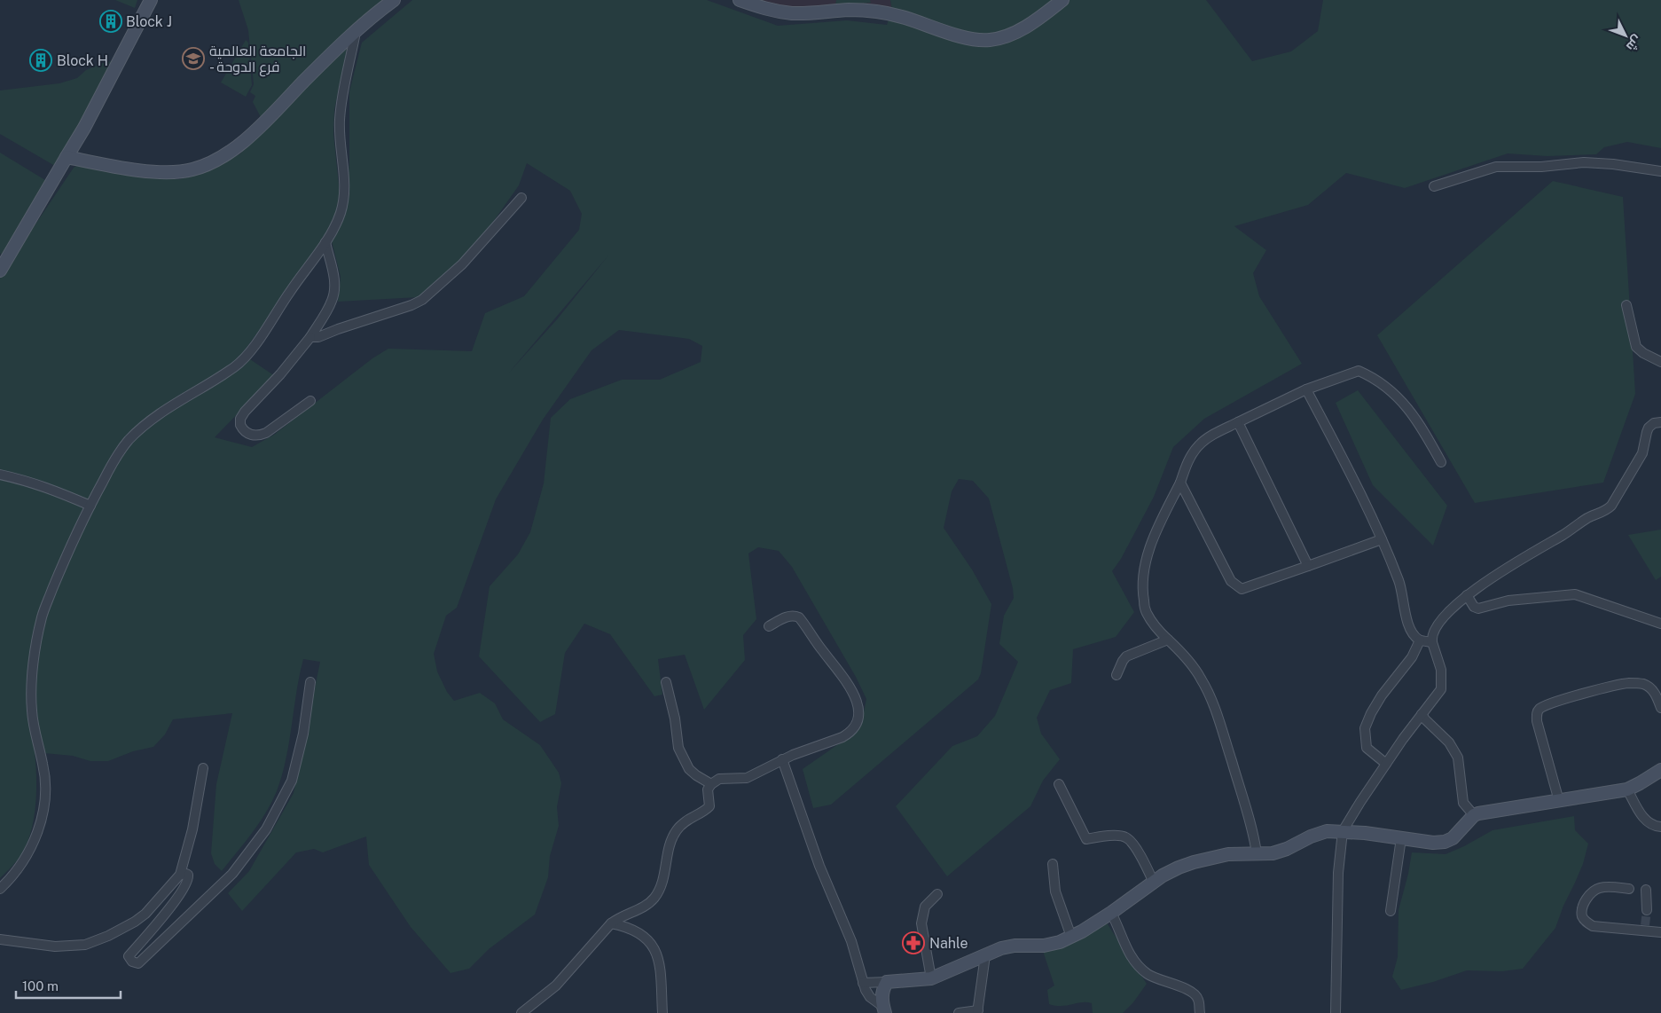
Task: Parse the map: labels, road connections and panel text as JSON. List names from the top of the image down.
{
  "places": {
    "building": ["Block J", "Block H"],
    "school or university": ["الجامعة العالمية - فرع الدوحة"],
    "pharmacy": ["Nahle"]
  },
  "scale_bar": "100 m",
  "north": "bottom right"
}
